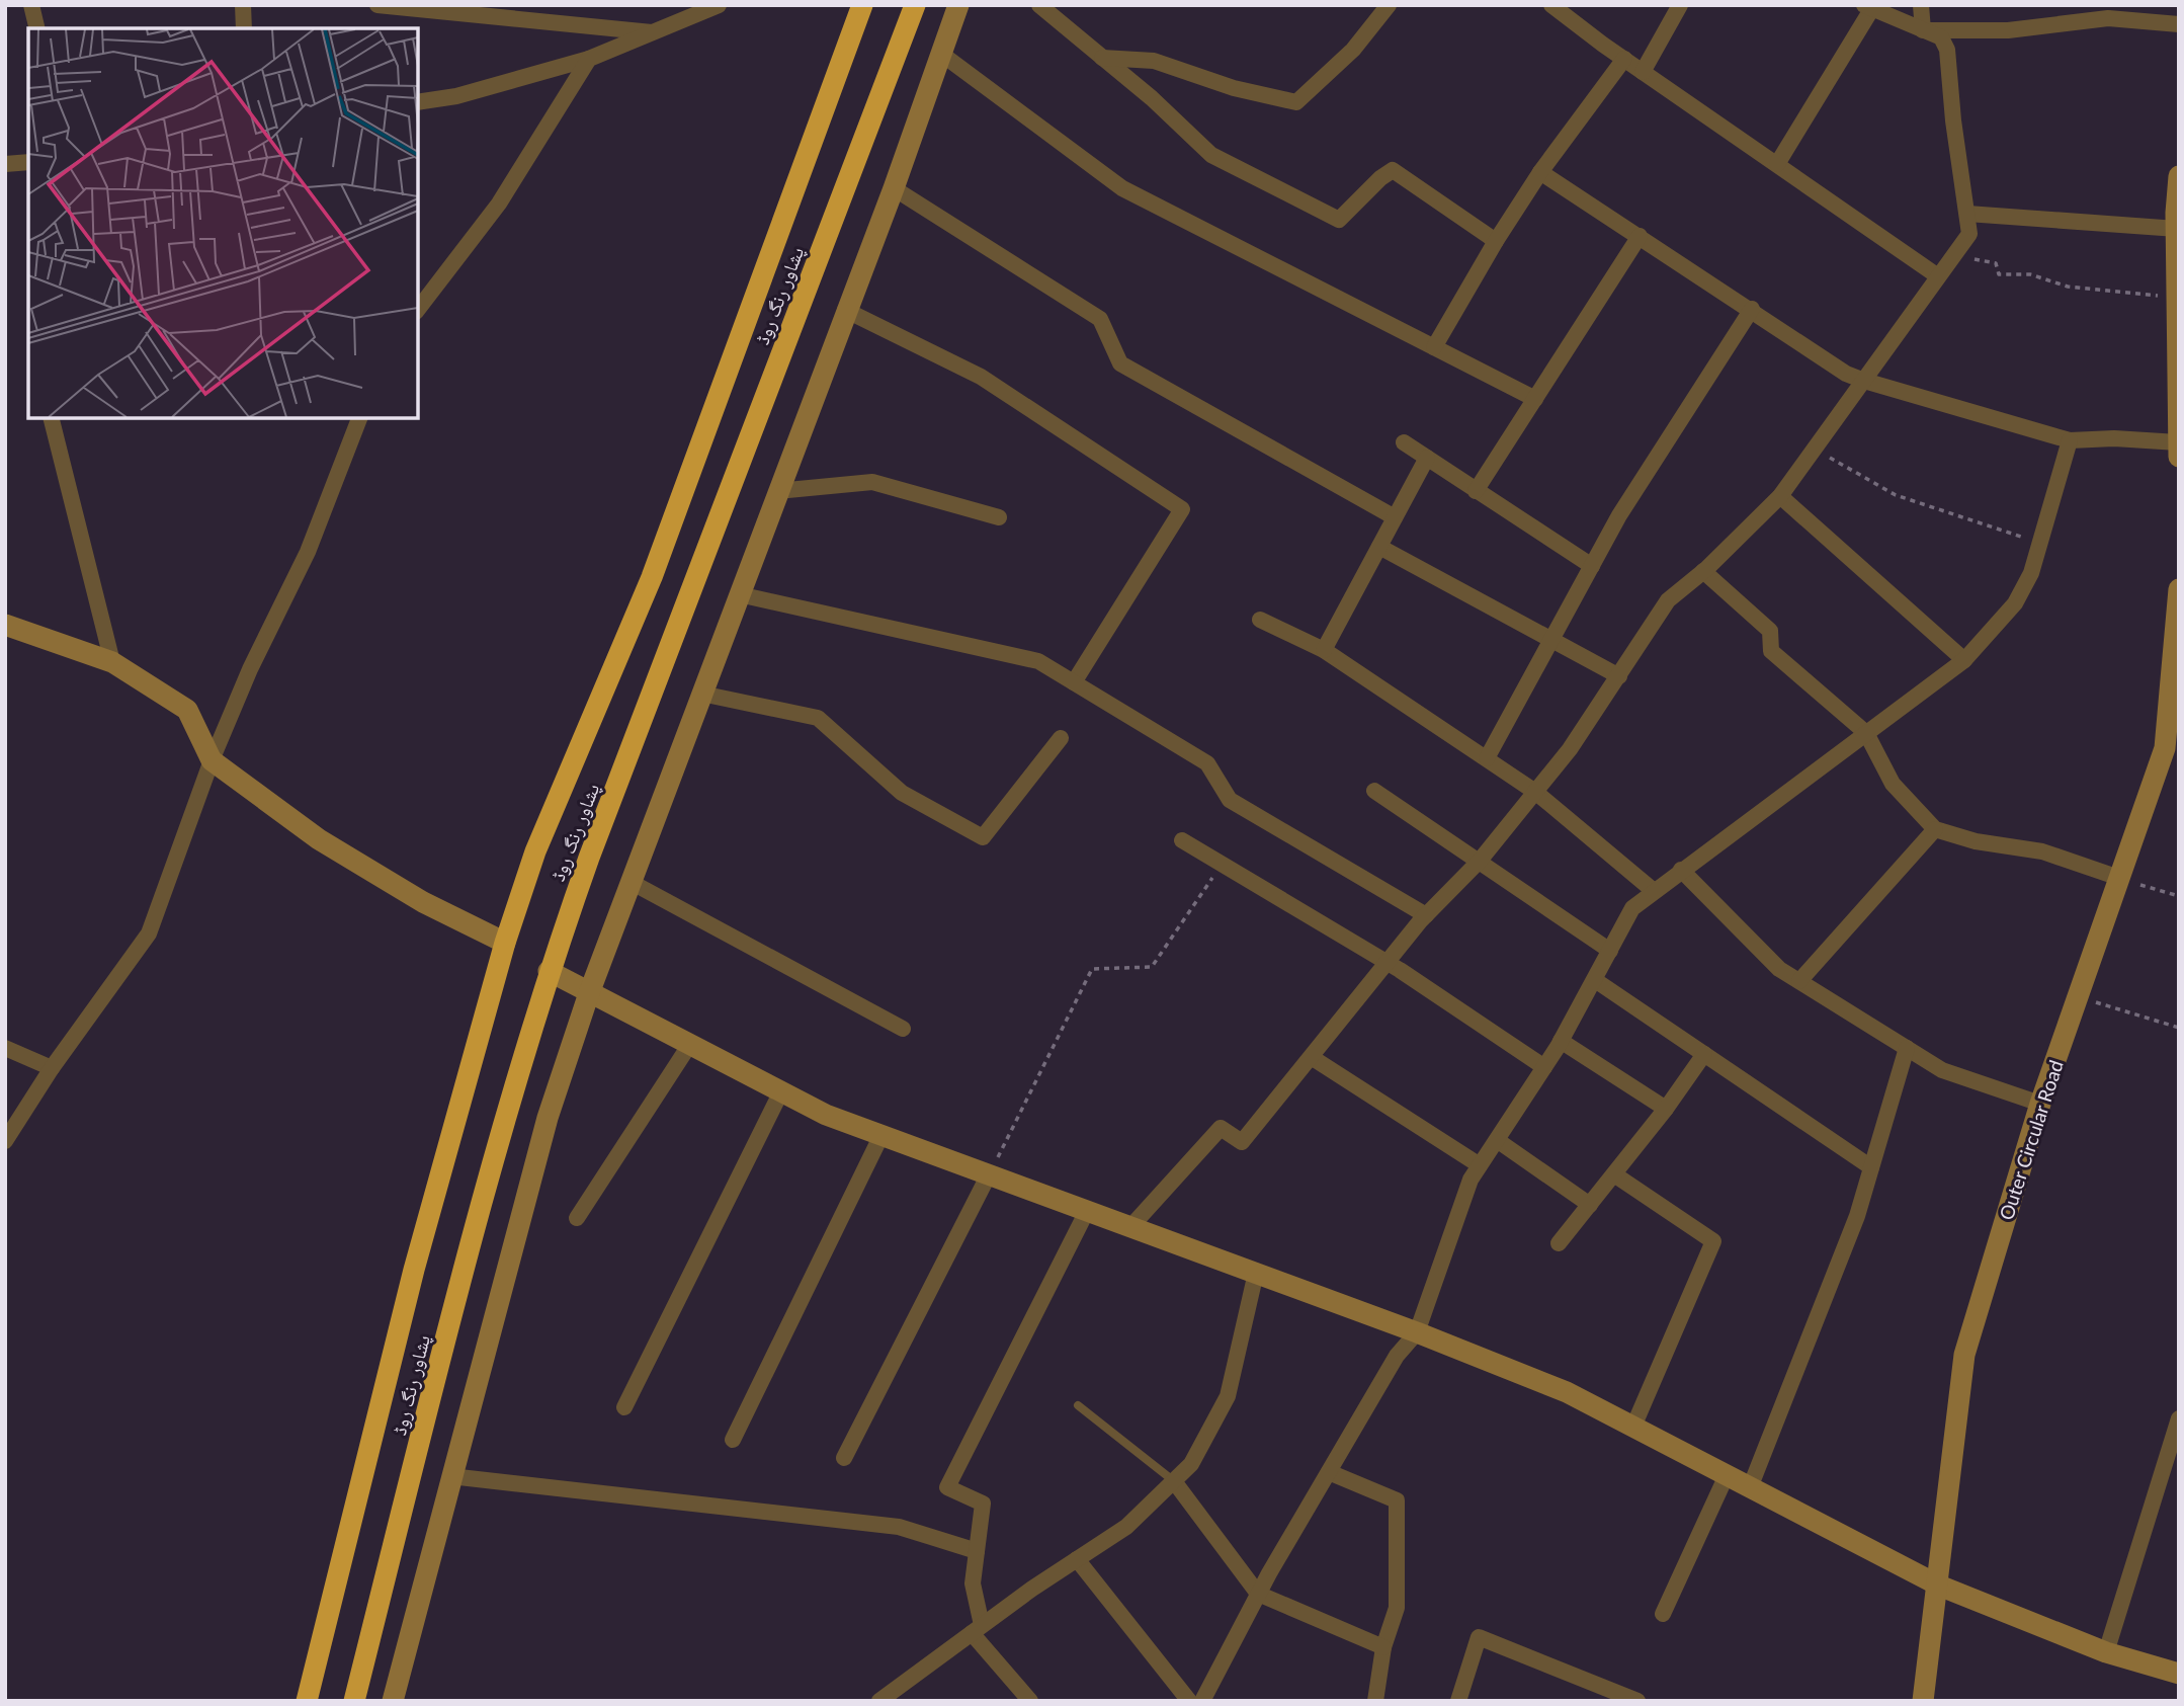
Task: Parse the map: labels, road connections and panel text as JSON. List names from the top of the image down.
{
  "streets": {
    "highway": ["پشاور رنگ روڈ"],
    "street": ["Outer Circular Road"]
  }
}
